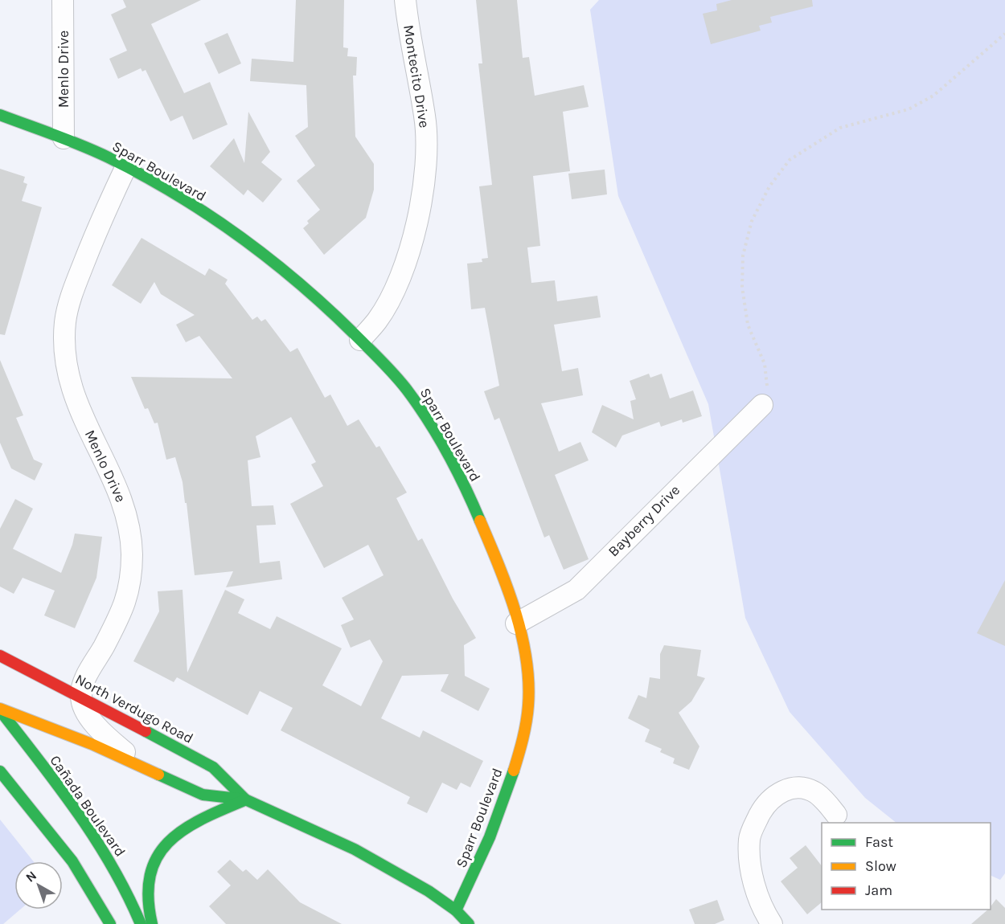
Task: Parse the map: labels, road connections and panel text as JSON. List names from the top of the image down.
{
  "streets": {
    "main road": ["Sparr Boulevard", "North Verdugo Road", "Cañada Boulevard"],
    "street": ["Menlo Drive", "Montecito Drive", "Bayberry Drive"]
  },
  "crossings": [
    ["Menlo Drive", "Sparr Boulevard"],
    ["Menlo Drive", "North Verdugo Road"],
    ["Montecito Drive", "Sparr Boulevard"],
    ["Sparr Boulevard", "Bayberry Drive"],
    ["Sparr Boulevard", "North Verdugo Road"],
    ["North Verdugo Road", "Cañada Boulevard"]
  ],
  "legend": ["Fast", "Slow", "Jam"],
  "north": "top left"
}
